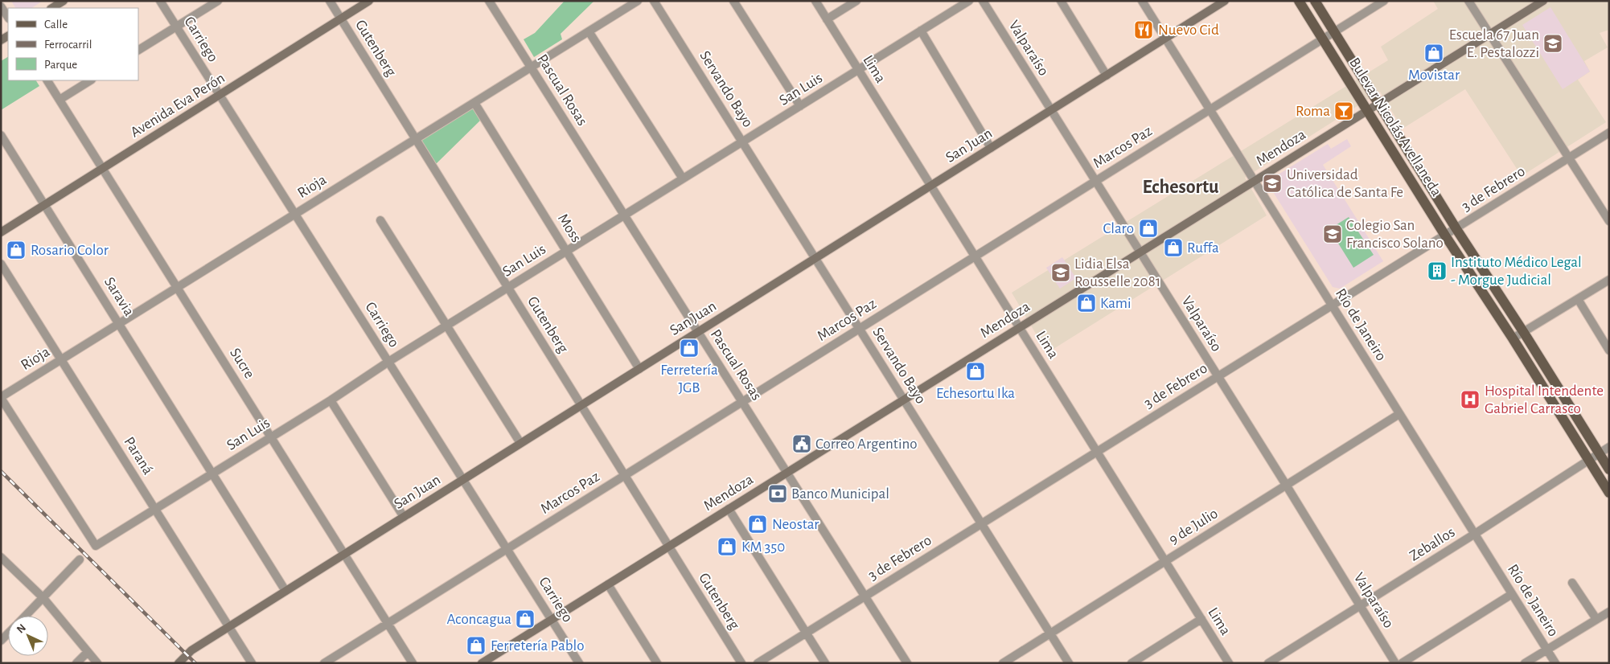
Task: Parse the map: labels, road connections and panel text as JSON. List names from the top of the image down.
{
  "streets": {
    "main road": [
      "Avenida Eva Perón",
      "Bulevar Nicolás Avellaneda",
      "San Juan",
      "Mendoza"
    ],
    "street": [
      "Carriego",
      "Gutenberg",
      "Valparaíso",
      "Lima",
      "Servando Bayo",
      "San Luis",
      "Pascual Rosas",
      "Marcos Paz",
      "Rioja",
      "3 de Febrero",
      "Moss",
      "Saravia",
      "Río de Janeiro",
      "Sucre",
      "Paraná",
      "9 de Julio",
      "Zeballos"
    ]
  },
  "crossings": [
    ["Carriego", "San Luis"],
    ["Carriego", "Avenida Eva Perón"],
    ["Carriego", "San Juan"],
    ["Carriego", "Marcos Paz"],
    ["Carriego", "Mendoza"],
    ["Carriego", "Rioja"],
    ["Gutenberg", "San Luis"],
    ["Gutenberg", "Avenida Eva Perón"],
    ["Gutenberg", "San Juan"],
    ["Gutenberg", "Marcos Paz"],
    ["Gutenberg", "Mendoza"],
    ["Gutenberg", "Rioja"],
    ["Valparaíso", "San Juan"],
    ["Valparaíso", "Marcos Paz"],
    ["Valparaíso", "Mendoza"],
    ["Valparaíso", "3 de Febrero"],
    ["Valparaíso", "9 de Julio"],
    ["Valparaíso", "Zeballos"],
    ["Lima", "San Luis"],
    ["Lima", "San Juan"],
    ["Lima", "Marcos Paz"],
    ["Lima", "Mendoza"],
    ["Lima", "3 de Febrero"],
    ["Lima", "9 de Julio"],
    ["Servando Bayo", "San Luis"],
    ["Servando Bayo", "San Juan"],
    ["Servando Bayo", "Marcos Paz"],
    ["Servando Bayo", "Mendoza"],
    ["Servando Bayo", "3 de Febrero"],
    ["Servando Bayo", "9 de Julio"],
    ["San Luis", "Pascual Rosas"],
    ["San Luis", "Rioja"],
    ["San Luis", "Moss"],
    ["San Luis", "Saravia"],
    ["San Luis", "Sucre"],
    ["San Luis", "Paraná"],
    ["Pascual Rosas", "San Juan"],
    ["Pascual Rosas", "Marcos Paz"],
    ["Pascual Rosas", "Mendoza"],
    ["Pascual Rosas", "Rioja"],
    ["Pascual Rosas", "3 de Febrero"],
    ["Avenida Eva Perón", "Saravia"],
    ["Avenida Eva Perón", "Sucre"],
    ["Bulevar Nicolás Avellaneda", "Marcos Paz"],
    ["Bulevar Nicolás Avellaneda", "Mendoza"],
    ["Bulevar Nicolás Avellaneda", "3 de Febrero"],
    ["Bulevar Nicolás Avellaneda", "Zeballos"],
    ["San Juan", "Moss"],
    ["San Juan", "Saravia"],
    ["San Juan", "Río de Janeiro"],
    ["San Juan", "Sucre"],
    ["San Juan", "Paraná"],
    ["Marcos Paz", "Río de Janeiro"],
    ["Marcos Paz", "Sucre"],
    ["Mendoza", "Río de Janeiro"],
    ["Rioja", "Moss"],
    ["Rioja", "Saravia"],
    ["Rioja", "Sucre"],
    ["Rioja", "Paraná"],
    ["3 de Febrero", "Río de Janeiro"],
    ["Río de Janeiro", "9 de Julio"],
    ["Río de Janeiro", "Zeballos"]
  ],
  "districts": ["Echesortu"],
  "places": {
    "restaurant": ["Nuevo Cid"],
    "school or university": [
      "Escuela 67 Juan E. Pestalozzi",
      "Universidad Católica de Santa Fe",
      "Colegio San Francisco Solano",
      "Lidia Elsa Rousselle 2081"
    ],
    "shop": [
      "Movistar",
      "Claro",
      "Ruffa",
      "Rosario Color",
      "Kami",
      "Ferretería JGB",
      "Echesortu Ika",
      "Neostar",
      "KM 350",
      "Aconcagua",
      "Ferretería Pablo"
    ],
    "bar": ["Roma"],
    "building": ["Instituto Médico Legal - Morgue Judicial"],
    "hospital": ["Hospital Intendente Gabriel Carrasco"],
    "public building": ["Correo Argentino"],
    "bank": ["Banco Municipal"]
  },
  "legend": ["Calle", "Ferrocarril", "Parque"],
  "north": "top left"
}
